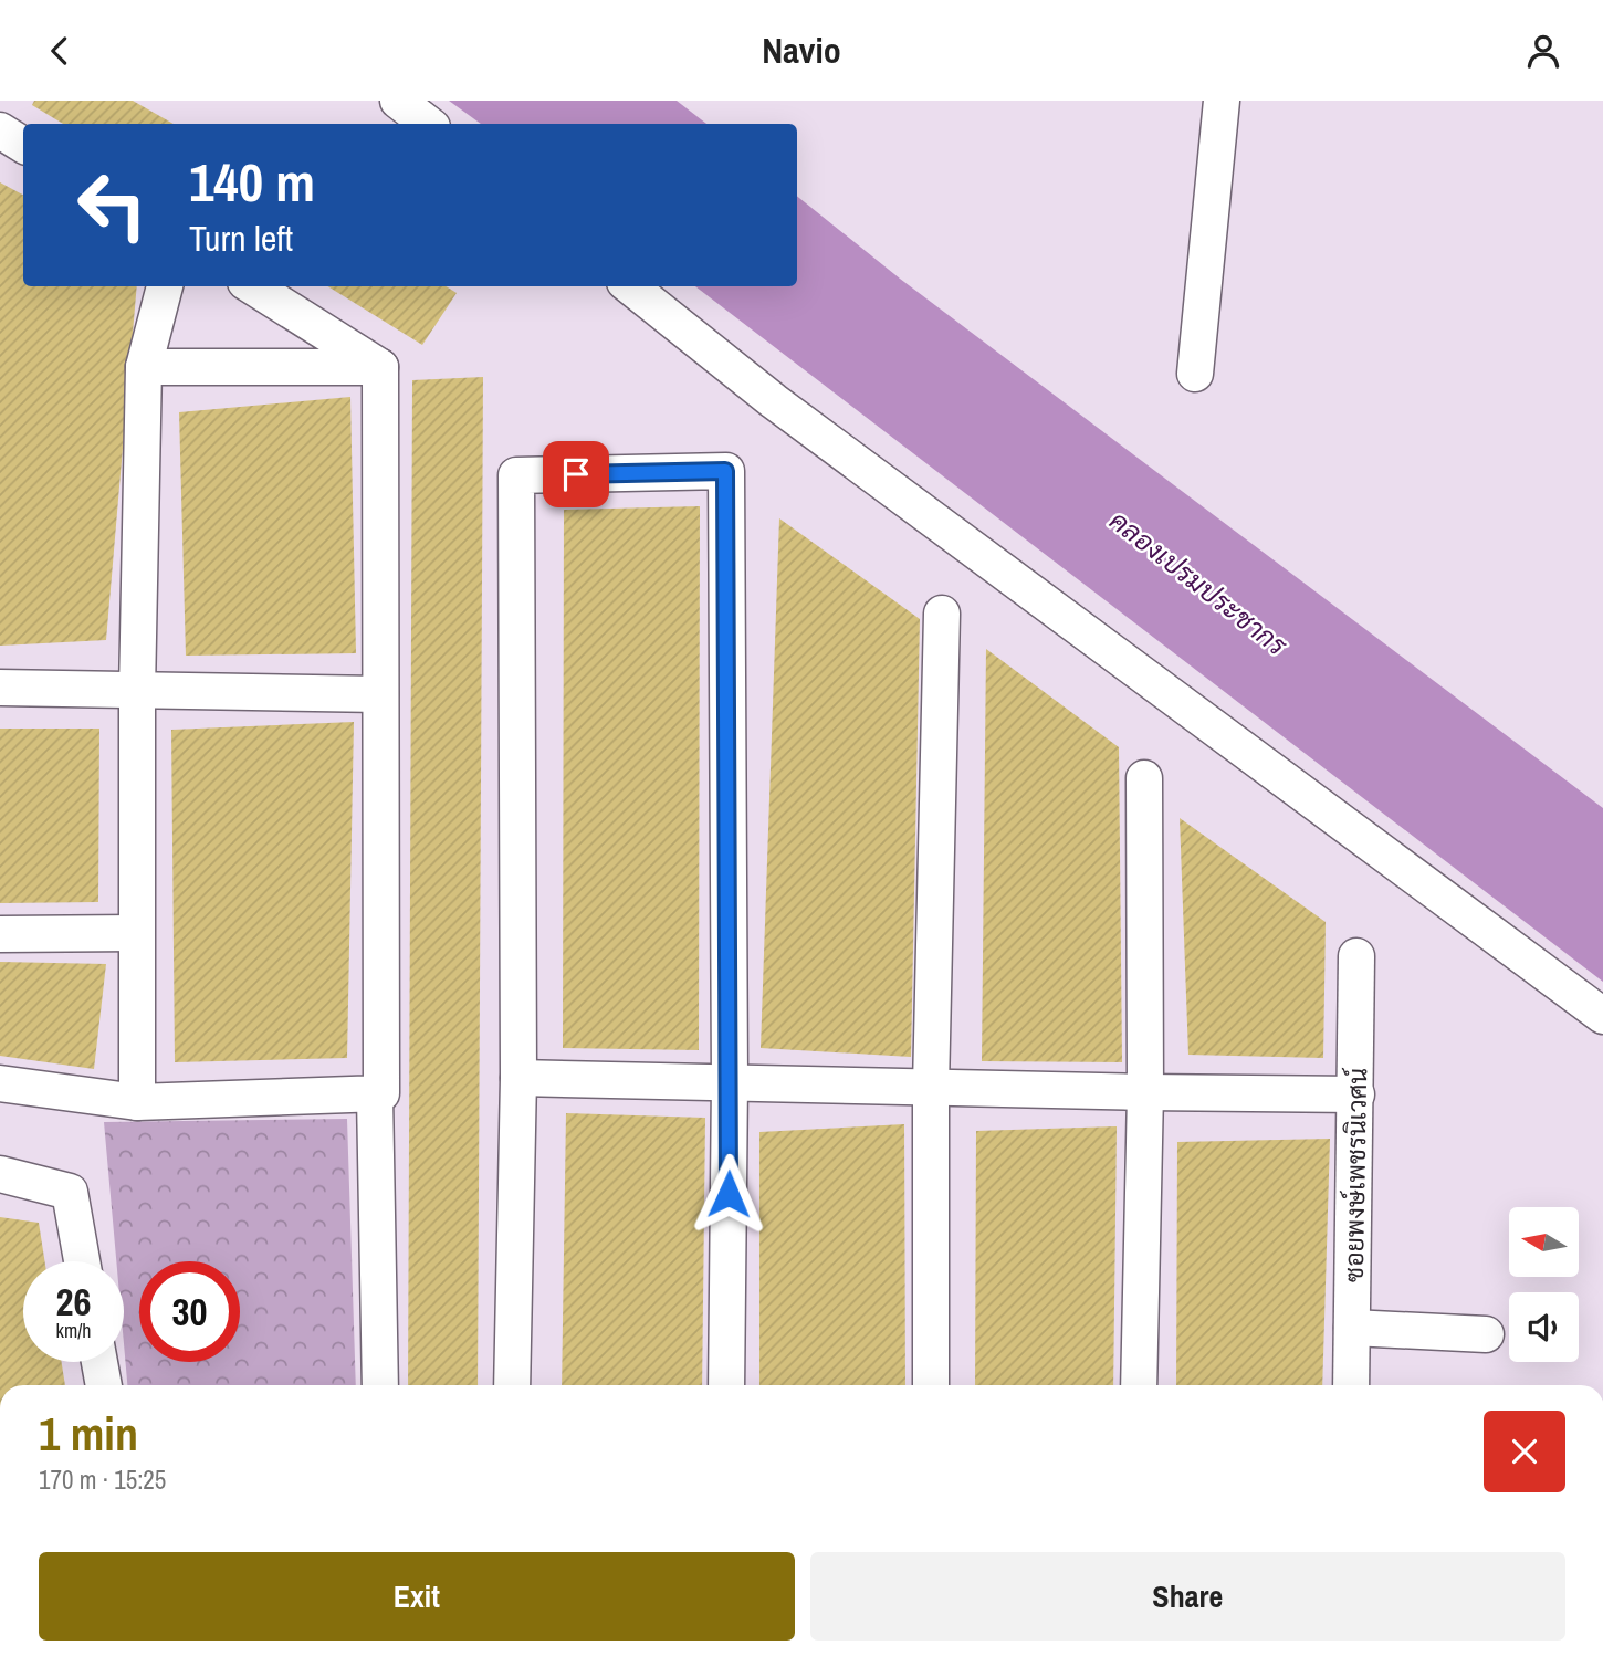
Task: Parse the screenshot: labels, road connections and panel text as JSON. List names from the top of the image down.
{
  "streets": {
    "street": ["ซอยพงษ์เพชรนิเวศน์"]
  },
  "water": ["คลองเปรมประชากร"],
  "north": "left",
  "page": {
    "header": "Navio",
    "turn": ["140 m", "Turn left"],
    "speed": "26 km/h",
    "limit": "30",
    "heading": ["1 min", "170 m · 15:25"],
    "buttons": ["Exit", "Share"]
  }
}
